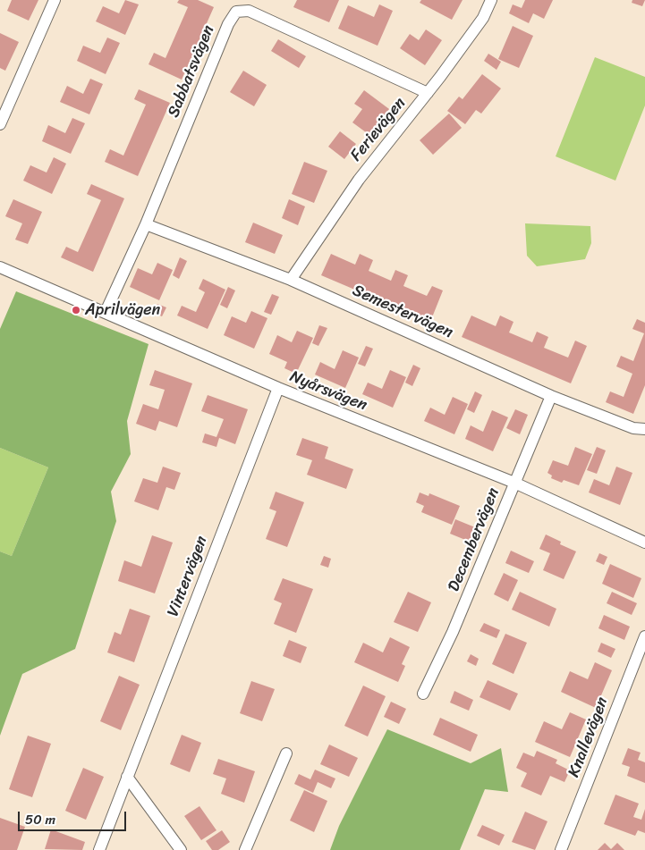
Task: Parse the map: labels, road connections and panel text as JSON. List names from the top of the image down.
{
  "streets": {
    "street": [
      "Sabbatsvägen",
      "Ferievägen",
      "Semestervägen",
      "Nyårsvägen",
      "Decembervägen",
      "Vintervägen",
      "Knallevägen"
    ]
  },
  "crossings": [
    ["Sabbatsvägen", "Ferievägen"],
    ["Sabbatsvägen", "Semestervägen"],
    ["Sabbatsvägen", "Nyårsvägen"],
    ["Ferievägen", "Semestervägen"],
    ["Semestervägen", "Decembervägen"],
    ["Nyårsvägen", "Decembervägen"],
    ["Nyårsvägen", "Vintervägen"]
  ],
  "places": ["Aprilvägen"],
  "scale_bar": "50 m"
}
